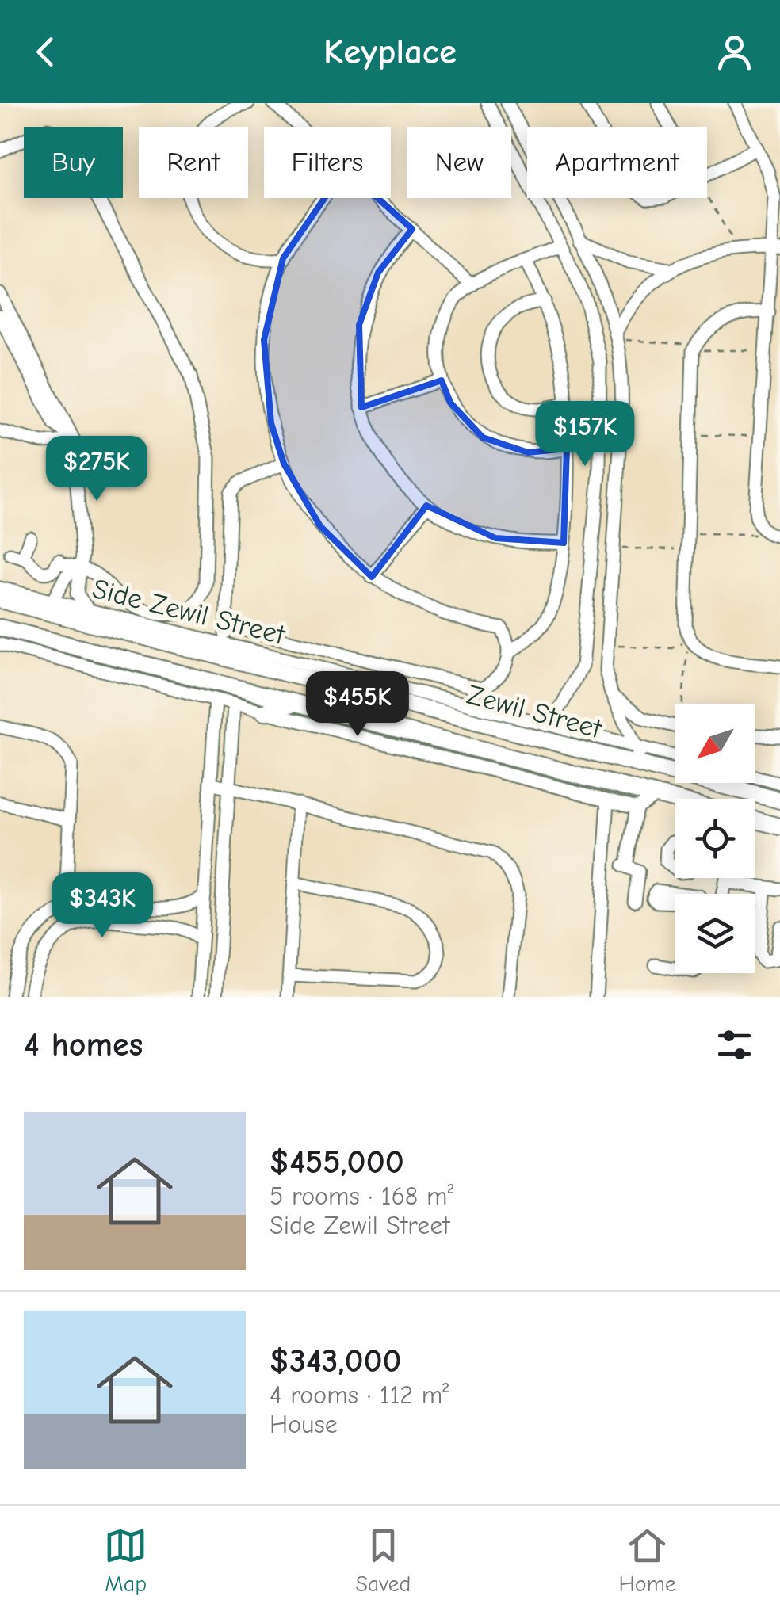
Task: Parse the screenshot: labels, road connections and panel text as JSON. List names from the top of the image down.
{
  "streets": {
    "main road": ["Zewil Street"],
    "street": ["Side Zewil Street"]
  },
  "crossings": [
    ["Side Zewil Street", "Zewil Street"]
  ],
  "north": "bottom left",
  "page": {
    "header": "Keyplace",
    "chip": [
      "Buy",
      "Rent",
      "Filters",
      "New",
      "Apartment"
    ],
    "price": [
      "$157K",
      "$275K",
      "$455K",
      "$343K"
    ],
    "heading": "4 homes",
    "list": [
      {
        "name": "$455,000",
        "note": "5 rooms · 168 m² · Side Zewil Street"
      },
      {
        "name": "$343,000",
        "note": "4 rooms · 112 m² · House"
      }
    ],
    "tabs": ["Map", "Saved", "Home"]
  }
}
